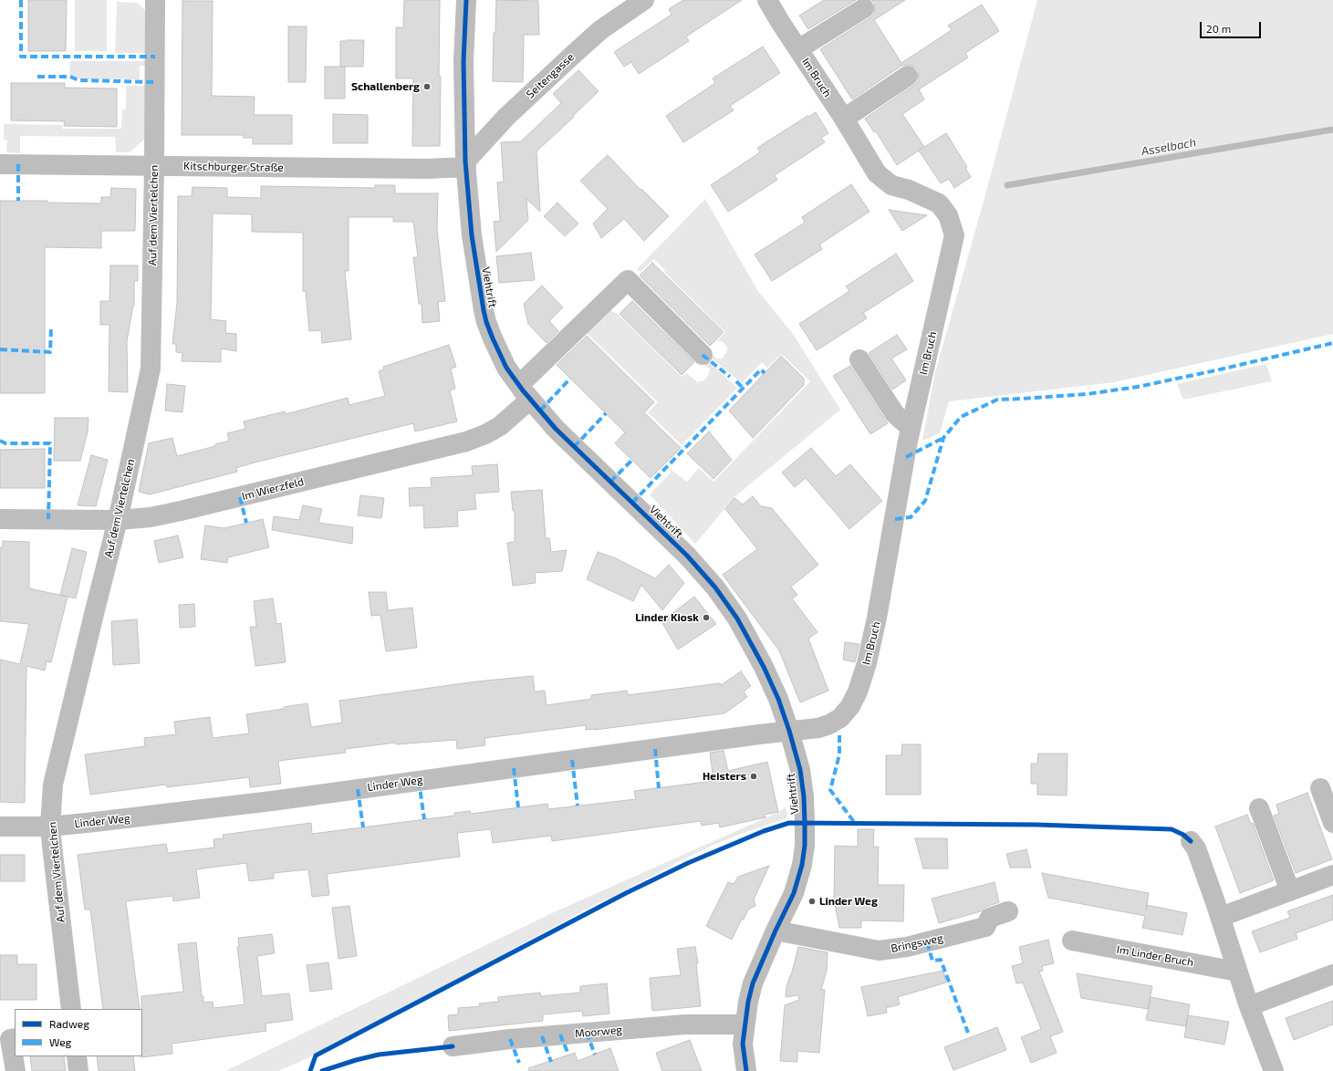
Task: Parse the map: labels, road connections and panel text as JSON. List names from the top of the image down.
{
  "streets": {
    "street": [
      "Seitengasse",
      "Im Bruch",
      "Kitschburger Straße",
      "Auf dem Viertelchen",
      "Viehtrift",
      "Im Wierzfeld",
      "Linder Weg",
      "Bringsweg",
      "Im Linder Bruch",
      "Moorweg"
    ]
  },
  "crossings": [
    ["Seitengasse", "Kitschburger Straße"],
    ["Seitengasse", "Viehtrift"],
    ["Im Bruch", "Viehtrift"],
    ["Im Bruch", "Linder Weg"],
    ["Kitschburger Straße", "Auf dem Viertelchen"],
    ["Kitschburger Straße", "Viehtrift"],
    ["Auf dem Viertelchen", "Im Wierzfeld"],
    ["Auf dem Viertelchen", "Linder Weg"],
    ["Viehtrift", "Im Wierzfeld"],
    ["Viehtrift", "Linder Weg"],
    ["Viehtrift", "Bringsweg"],
    ["Viehtrift", "Moorweg"]
  ],
  "water": ["Asselbach"],
  "places": [
    "Schallenberg",
    "Linder Kiosk",
    "Heisters",
    "Linder Weg"
  ],
  "legend": ["Radweg", "Weg"],
  "scale_bar": "20 m"
}
